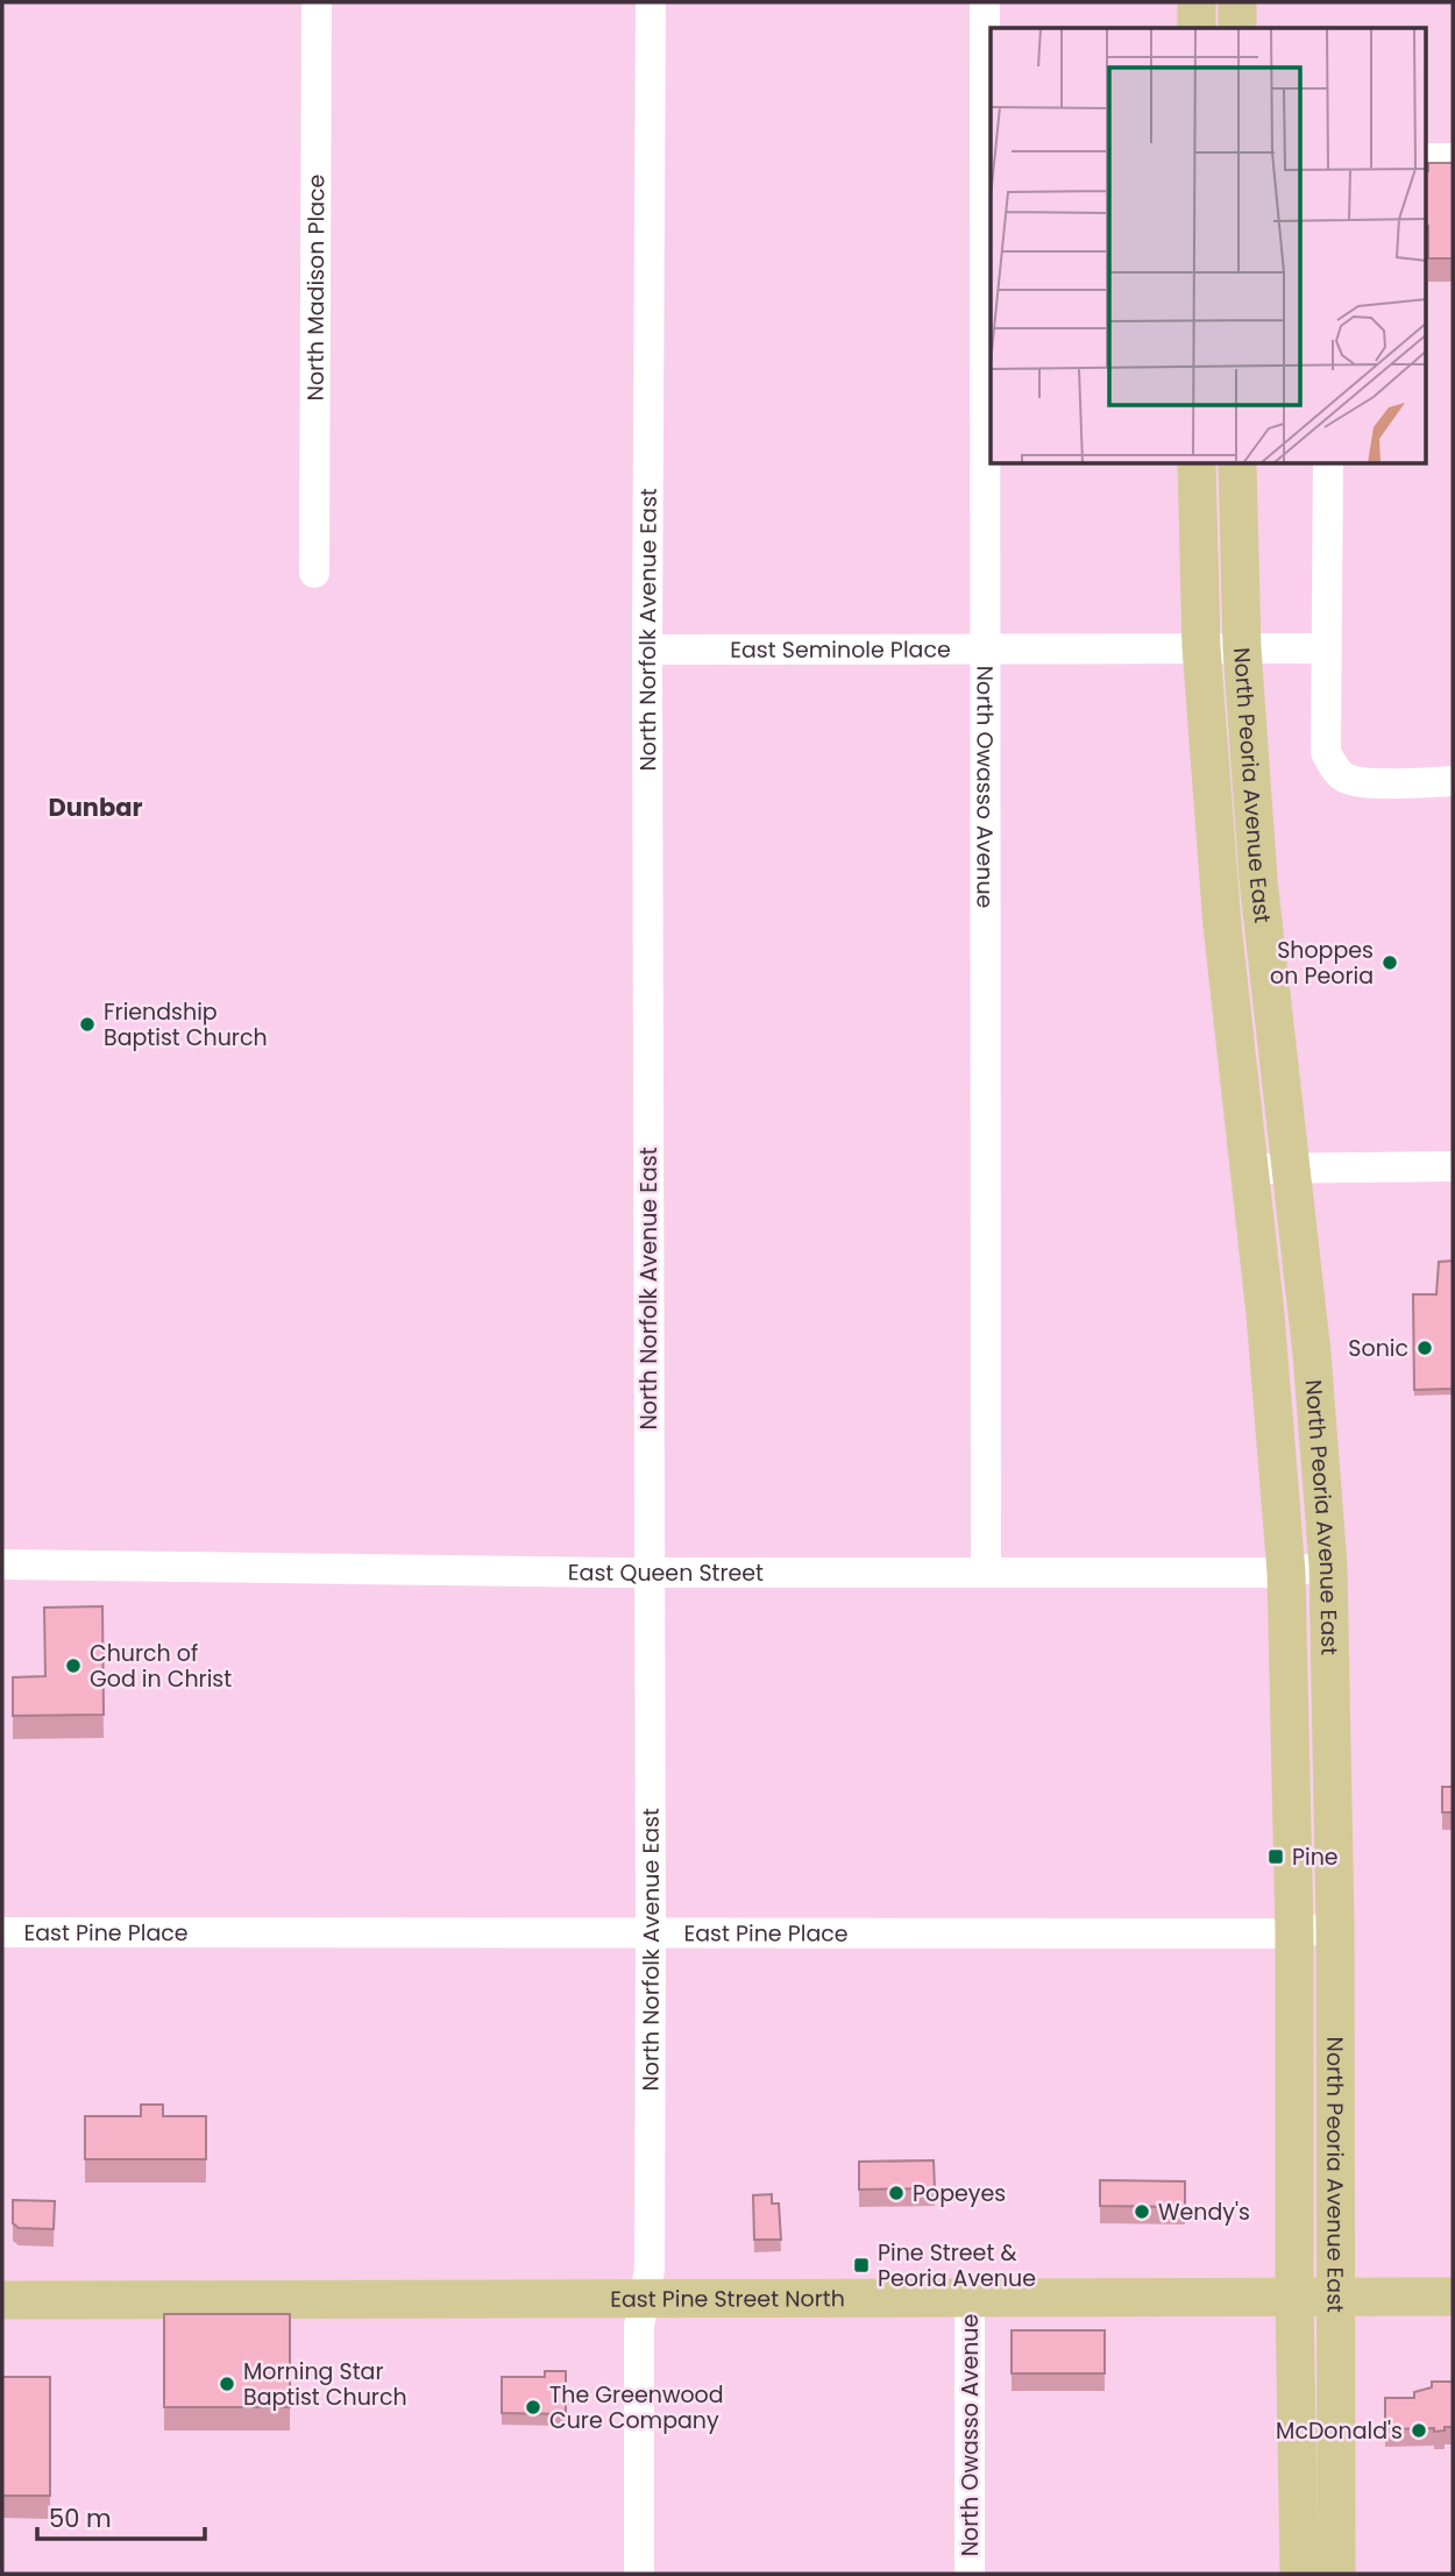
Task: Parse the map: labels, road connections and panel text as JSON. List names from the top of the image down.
{
  "streets": {
    "main road": ["North Peoria Avenue East", "East Pine Street North"],
    "street": [
      "North Madison Place",
      "North Norfolk Avenue East",
      "East Seminole Place",
      "North Owasso Avenue",
      "East Queen Street",
      "East Pine Place"
    ]
  },
  "crossings": [
    ["North Norfolk Avenue East", "East Seminole Place"],
    ["North Norfolk Avenue East", "East Queen Street"],
    ["North Norfolk Avenue East", "East Pine Place"],
    ["North Norfolk Avenue East", "East Pine Street North"],
    ["East Seminole Place", "North Owasso Avenue"],
    ["East Seminole Place", "North Peoria Avenue East"],
    ["North Owasso Avenue", "East Queen Street"],
    ["North Owasso Avenue", "East Pine Street North"],
    ["North Peoria Avenue East", "East Queen Street"],
    ["North Peoria Avenue East", "East Pine Place"],
    ["North Peoria Avenue East", "East Pine Street North"]
  ],
  "districts": ["Dunbar"],
  "places": {
    "other": [
      "Shoppes on Peoria",
      "Friendship Baptist Church",
      "Sonic",
      "Church of God in Christ",
      "Popeyes",
      "Wendy's",
      "Morning Star Baptist Church",
      "The Greenwood Cure Company",
      "McDonald's"
    ],
    "transit": ["Pine", "Pine Street & Peoria Avenue"]
  },
  "scale_bar": "50 m"
}
